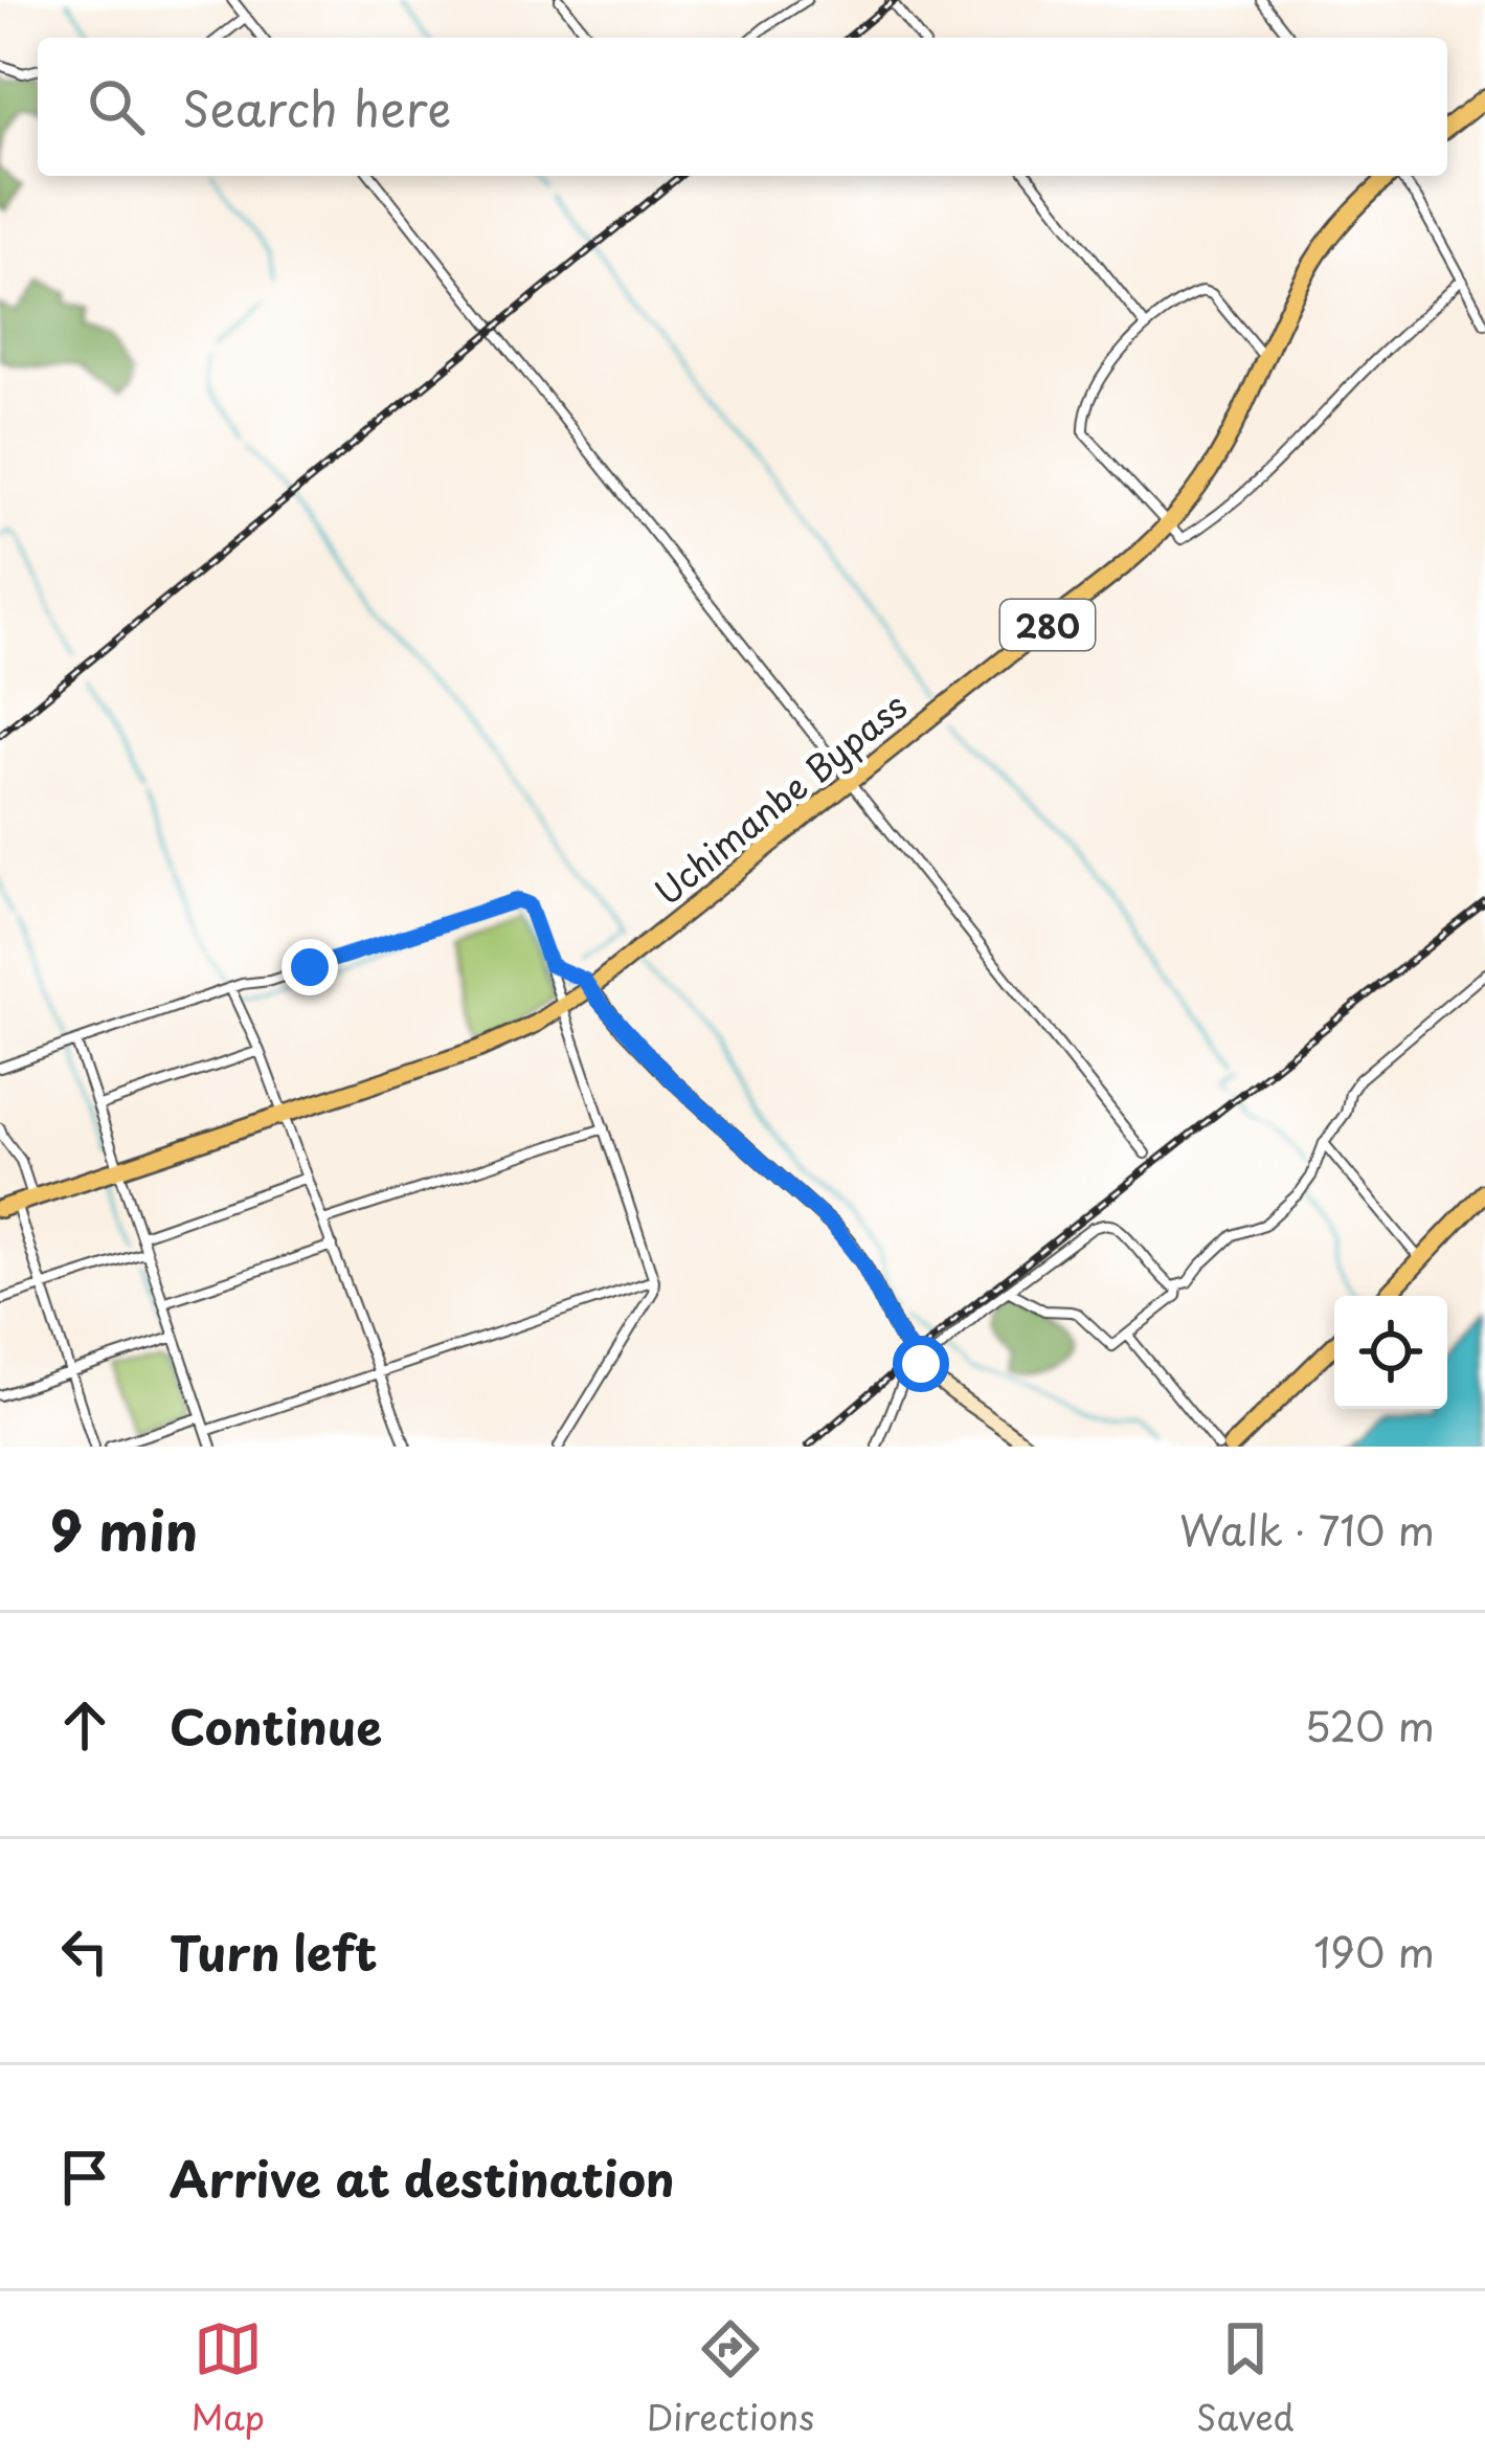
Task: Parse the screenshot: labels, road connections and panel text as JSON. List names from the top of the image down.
{
  "streets": {
    "highway": ["280", "Uchimanbe Bypass"]
  },
  "page": {
    "search": "Search here",
    "heading": ["9 min", "Walk · 710 m"],
    "list": [
      ["Continue", "520 m"],
      ["Turn left", "190 m"],
      "Arrive at destination"
    ],
    "nav": ["Map", "Directions", "Saved"]
  }
}
